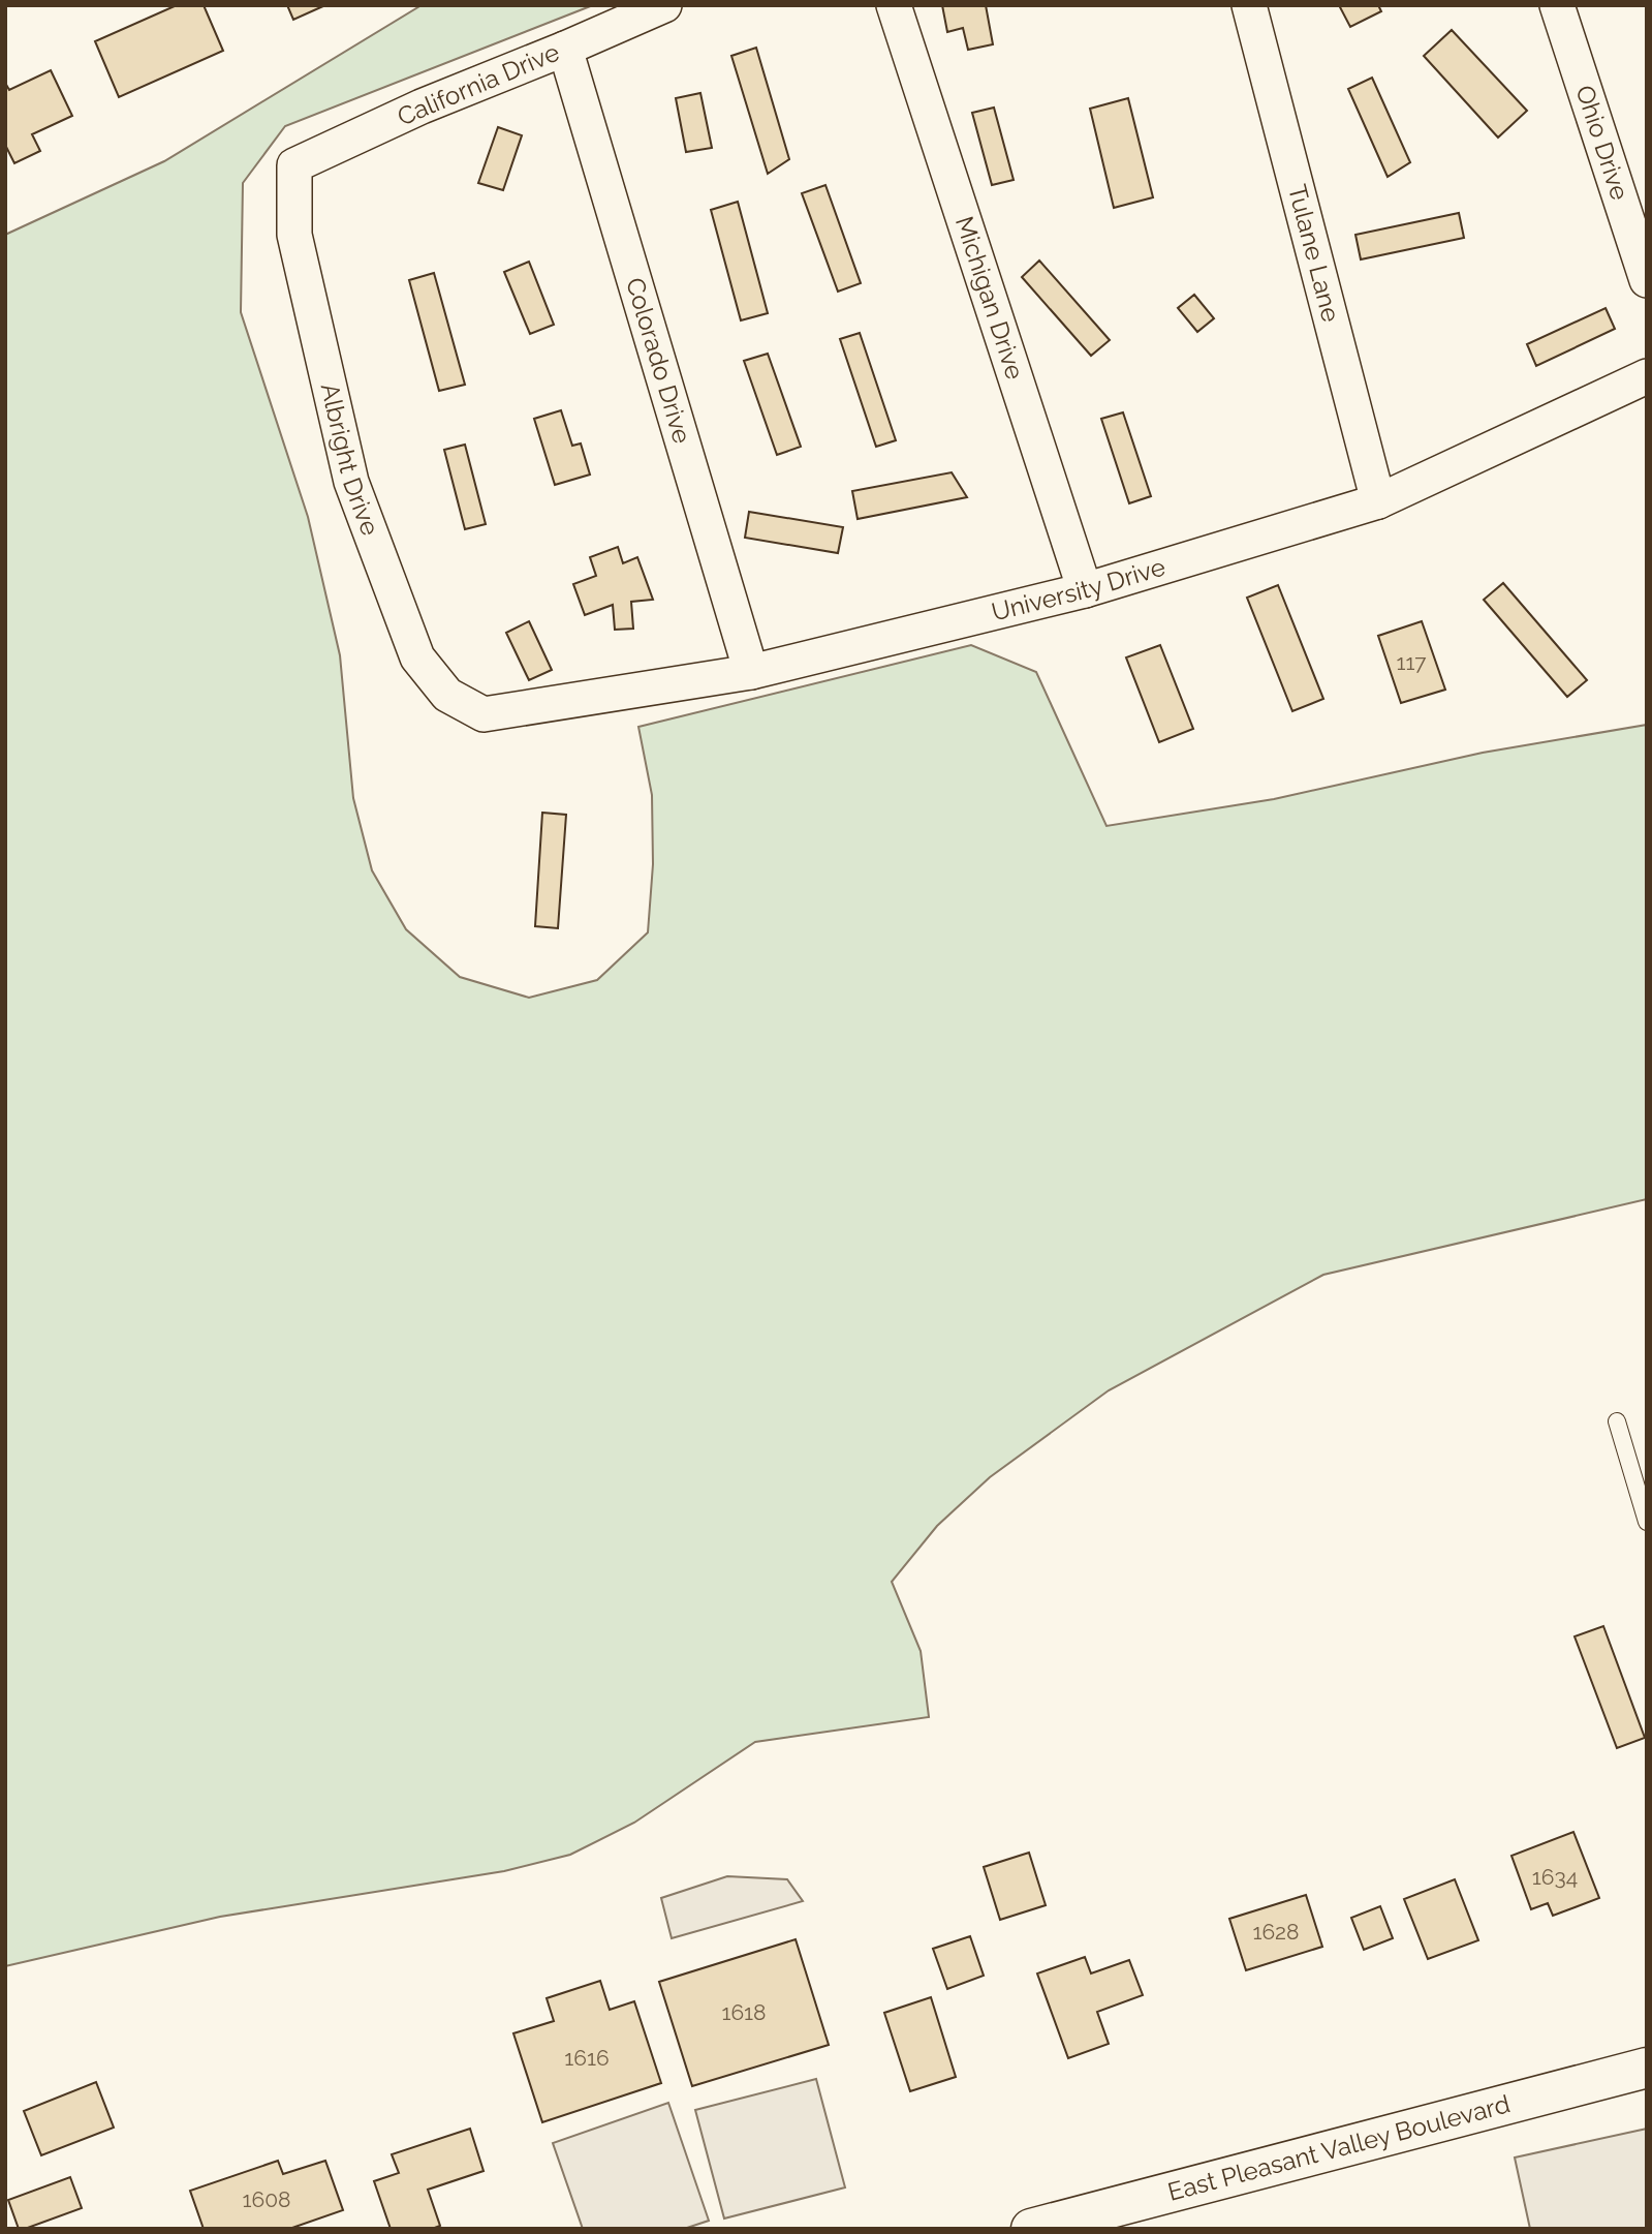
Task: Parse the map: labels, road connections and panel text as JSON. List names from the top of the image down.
{
  "streets": {
    "main road": ["East Pleasant Valley Boulevard"],
    "street": [
      "California Drive",
      "Ohio Drive",
      "Tulane Lane",
      "Michigan Drive",
      "Colorado Drive",
      "Albright Drive",
      "University Drive"
    ]
  },
  "crossings": [
    ["California Drive", "Colorado Drive"],
    ["California Drive", "Albright Drive"],
    ["Tulane Lane", "University Drive"],
    ["Michigan Drive", "University Drive"],
    ["Colorado Drive", "University Drive"],
    ["Albright Drive", "University Drive"]
  ],
  "house_numbers": [
    "117",
    "1634",
    "1628",
    "1618",
    "1616",
    "1608"
  ]
}
